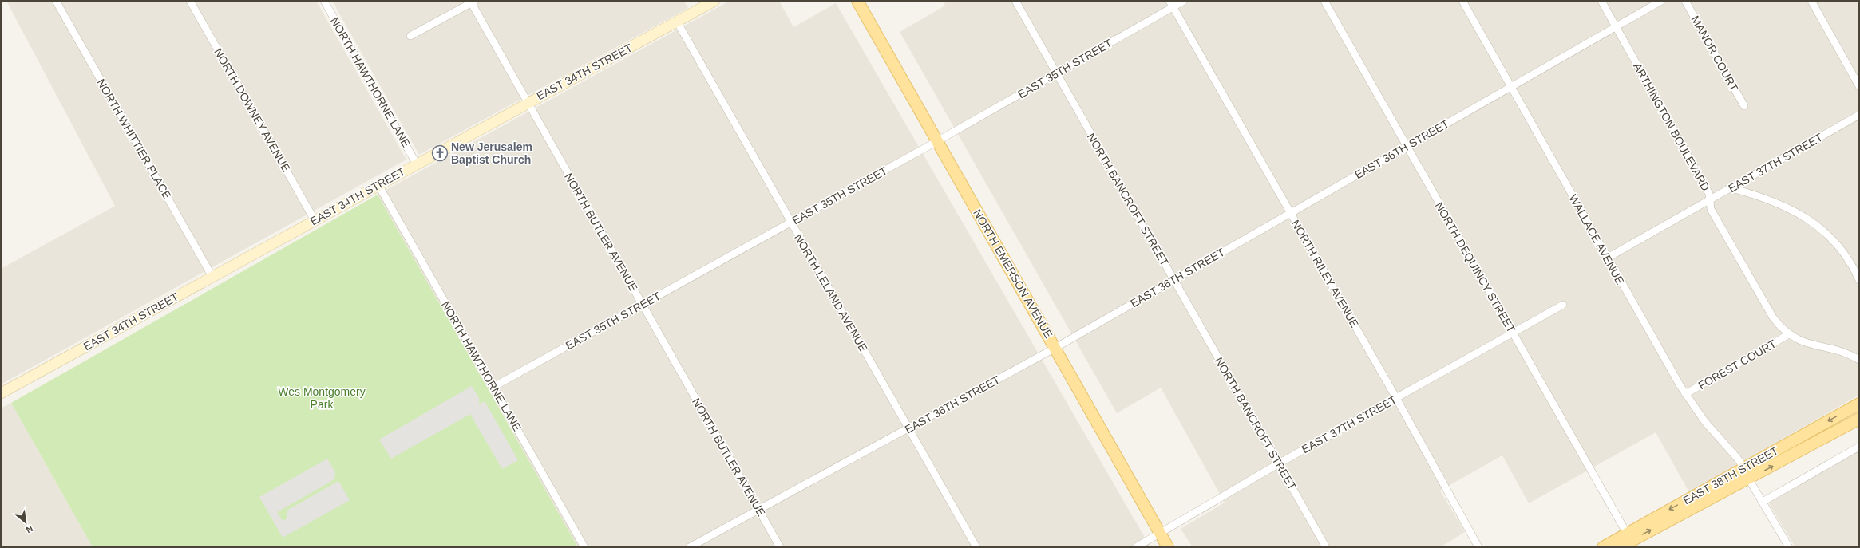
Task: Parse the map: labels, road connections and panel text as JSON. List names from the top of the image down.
{
  "streets": {
    "main road": ["EAST 34TH STREET", "NORTH EMERSON AVENUE", "EAST 38TH STREET"],
    "street": [
      "MANOR COURT",
      "EAST 35TH STREET",
      "NORTH HAWTHORNE LANE",
      "NORTH DOWNEY AVENUE",
      "ARTHINGTON BOULEVARD",
      "NORTH WHITTIER PLACE",
      "EAST 36TH STREET",
      "EAST 37TH STREET",
      "NORTH BANCROFT STREET",
      "NORTH BUTLER AVENUE",
      "WALLACE AVENUE",
      "NORTH DEQUINCY STREET",
      "NORTH RILEY AVENUE",
      "NORTH LELAND AVENUE",
      "FOREST COURT"
    ]
  },
  "crossings": [
    ["EAST 35TH STREET", "NORTH HAWTHORNE LANE"],
    ["EAST 35TH STREET", "NORTH BANCROFT STREET"],
    ["EAST 35TH STREET", "NORTH BUTLER AVENUE"],
    ["EAST 35TH STREET", "NORTH EMERSON AVENUE"],
    ["EAST 35TH STREET", "NORTH RILEY AVENUE"],
    ["EAST 35TH STREET", "NORTH LELAND AVENUE"],
    ["EAST 34TH STREET", "NORTH HAWTHORNE LANE"],
    ["EAST 34TH STREET", "NORTH DOWNEY AVENUE"],
    ["EAST 34TH STREET", "NORTH WHITTIER PLACE"],
    ["EAST 34TH STREET", "NORTH BUTLER AVENUE"],
    ["EAST 34TH STREET", "NORTH LELAND AVENUE"],
    ["ARTHINGTON BOULEVARD", "EAST 36TH STREET"],
    ["ARTHINGTON BOULEVARD", "EAST 37TH STREET"],
    ["ARTHINGTON BOULEVARD", "FOREST COURT"],
    ["EAST 36TH STREET", "NORTH BANCROFT STREET"],
    ["EAST 36TH STREET", "NORTH BUTLER AVENUE"],
    ["EAST 36TH STREET", "WALLACE AVENUE"],
    ["EAST 36TH STREET", "NORTH DEQUINCY STREET"],
    ["EAST 36TH STREET", "NORTH EMERSON AVENUE"],
    ["EAST 36TH STREET", "NORTH RILEY AVENUE"],
    ["EAST 36TH STREET", "NORTH LELAND AVENUE"],
    ["EAST 37TH STREET", "NORTH BANCROFT STREET"],
    ["EAST 37TH STREET", "WALLACE AVENUE"],
    ["EAST 37TH STREET", "NORTH DEQUINCY STREET"],
    ["EAST 37TH STREET", "NORTH EMERSON AVENUE"],
    ["EAST 37TH STREET", "NORTH RILEY AVENUE"],
    ["WALLACE AVENUE", "FOREST COURT"],
    ["WALLACE AVENUE", "EAST 38TH STREET"],
    ["NORTH DEQUINCY STREET", "EAST 38TH STREET"]
  ],
  "parks": ["Wes Montgomery Park"],
  "places": {
    "church": ["New Jerusalem Baptist Church"]
  },
  "north": "bottom right"
}
